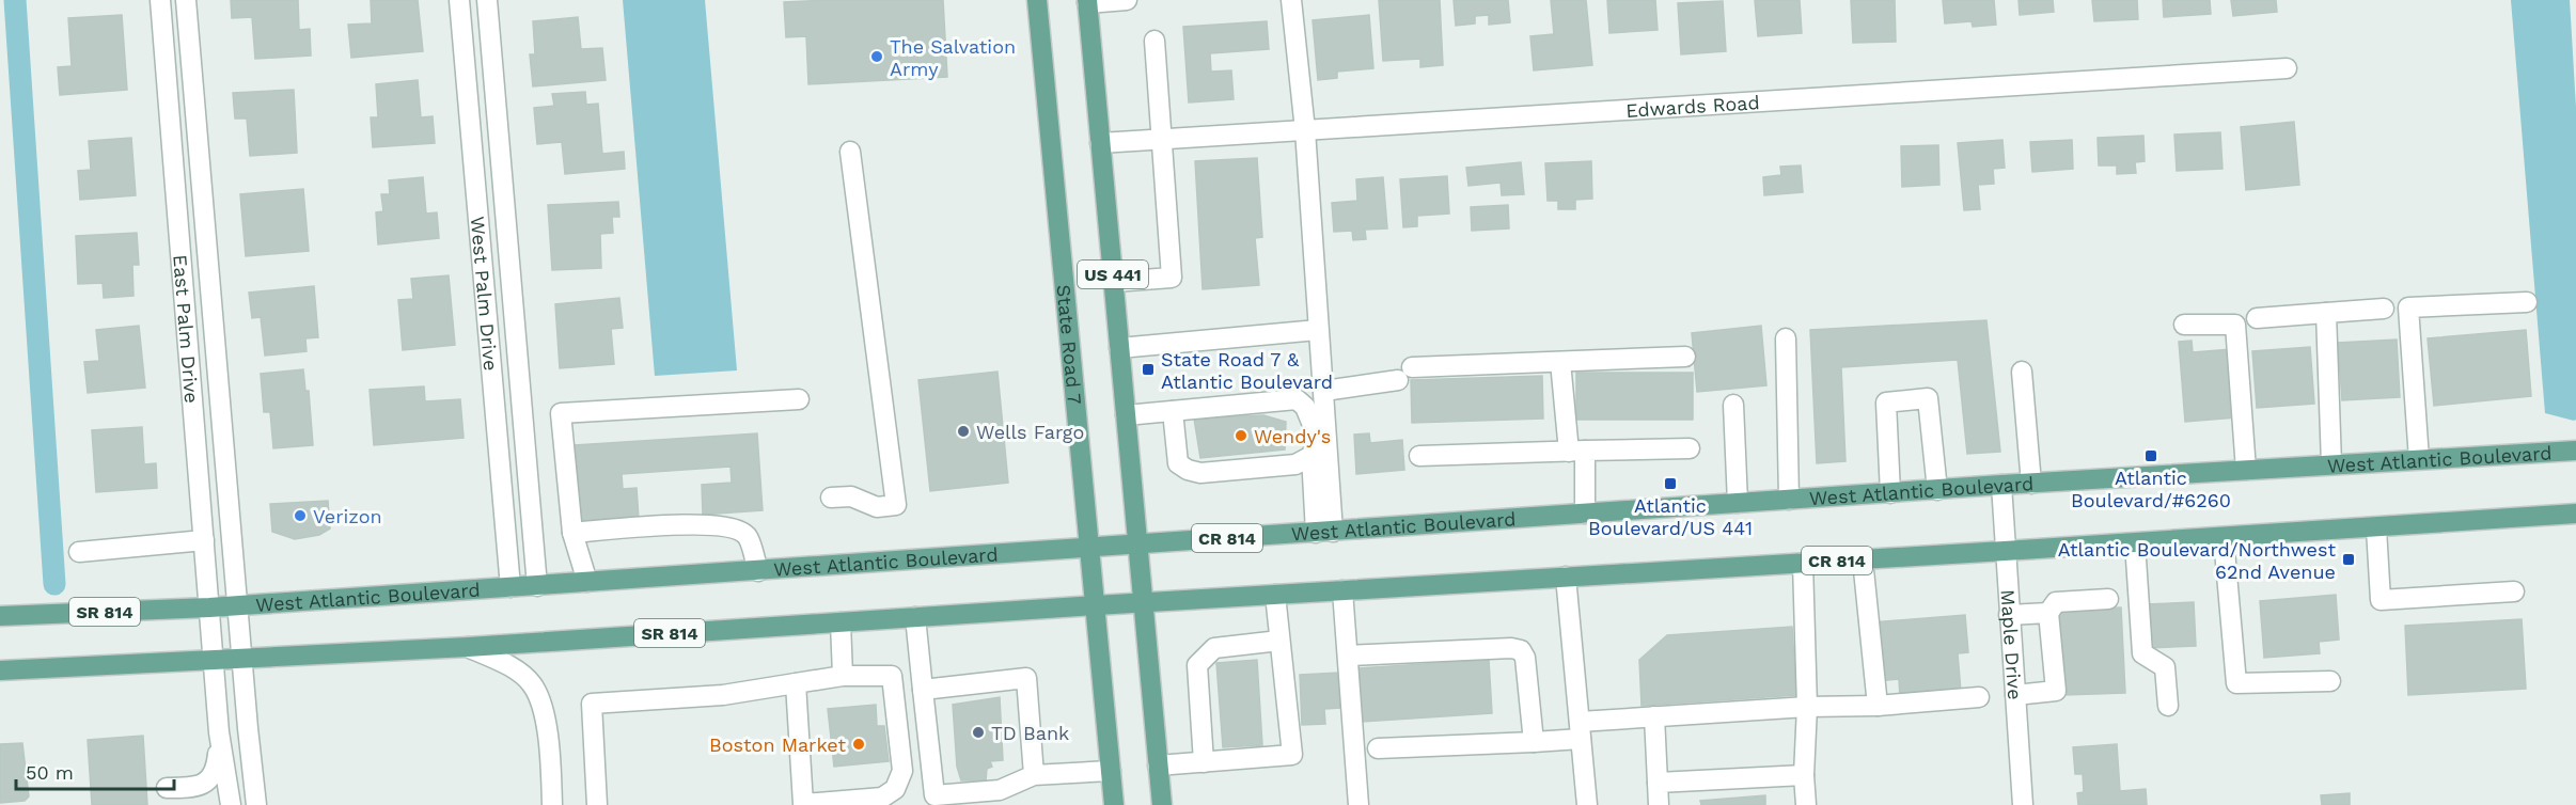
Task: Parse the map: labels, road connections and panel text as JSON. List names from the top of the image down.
{
  "streets": {
    "main road": [
      "US 441",
      "State Road 7",
      "West Atlantic Boulevard",
      "CR 814",
      "SR 814"
    ],
    "street": [
      "Edwards Road",
      "West Palm Drive",
      "East Palm Drive",
      "Maple Drive"
    ]
  },
  "crossings": [
    ["Edwards Road", "US 441"],
    ["US 441", "West Atlantic Boulevard"],
    ["US 441", "CR 814"],
    ["US 441", "SR 814"],
    ["West Palm Drive", "West Atlantic Boulevard"],
    ["East Palm Drive", "West Atlantic Boulevard"],
    ["East Palm Drive", "SR 814"],
    ["State Road 7", "West Atlantic Boulevard"],
    ["State Road 7", "SR 814"],
    ["West Atlantic Boulevard", "Maple Drive"],
    ["CR 814", "SR 814"],
    ["CR 814", "Maple Drive"]
  ],
  "places": {
    "other": [
      "The Salvation Army",
      "Wells Fargo",
      "Wendy's",
      "Verizon",
      "TD Bank",
      "Boston Market"
    ],
    "transit": [
      "State Road 7 & Atlantic Boulevard",
      "Atlantic Boulevard/#6260",
      "Atlantic Boulevard/US 441",
      "Atlantic Boulevard/Northwest 62nd Avenue"
    ]
  },
  "scale_bar": "50 m"
}
